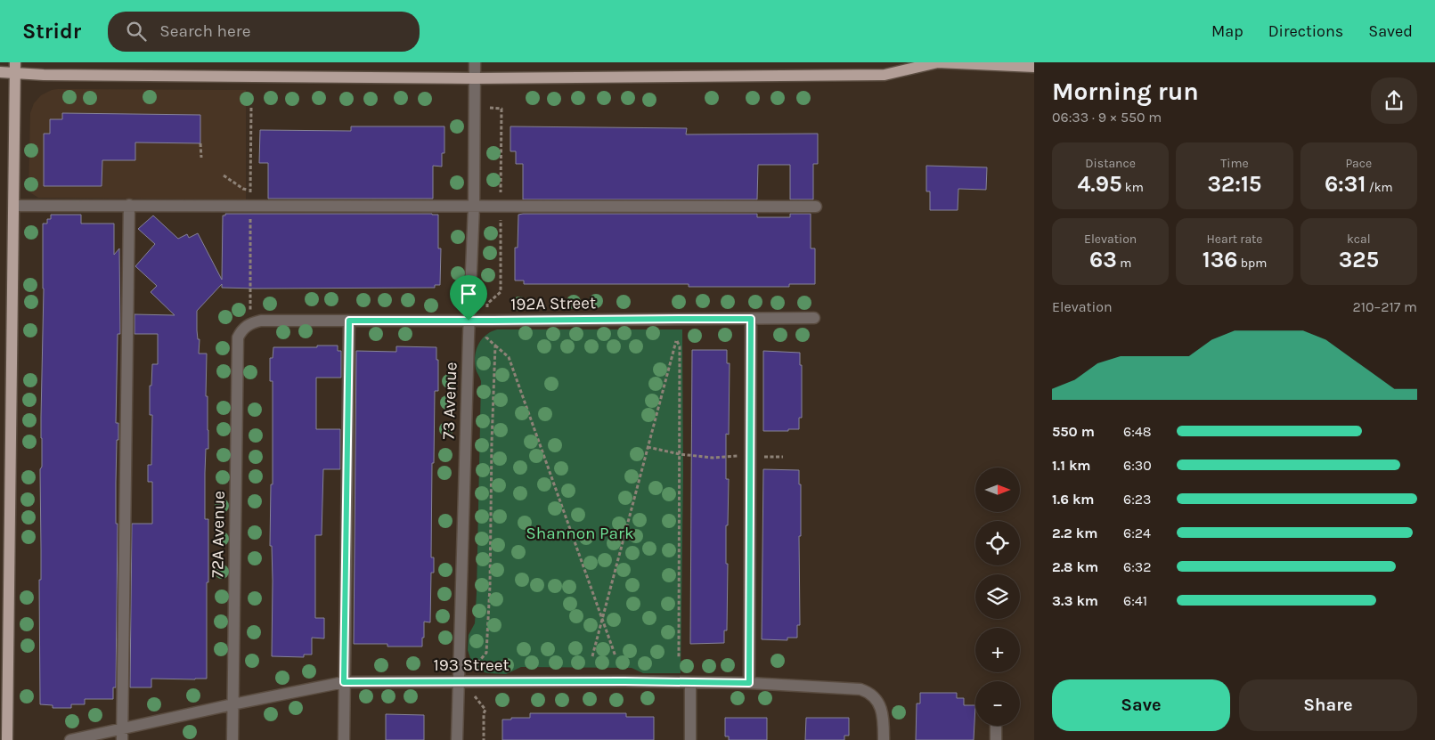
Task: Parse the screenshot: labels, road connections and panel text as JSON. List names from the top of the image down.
{
  "streets": {
    "street": [
      "192A Street",
      "73 Avenue",
      "72A Avenue",
      "193 Street"
    ]
  },
  "crossings": [
    ["192A Street", "73 Avenue"],
    ["192A Street", "72A Avenue"],
    ["73 Avenue", "193 Street"],
    ["72A Avenue", "193 Street"]
  ],
  "parks": ["Shannon Park"],
  "north": "right",
  "page": {
    "header": "Stridr",
    "search": "Search here",
    "nav": ["Map", "Directions", "Saved"],
    "heading": ["Morning run", "06:33 · 9 × 550 m"],
    "stats": [
      ["Distance", "4.95 km"],
      ["Time", "32:15"],
      ["Pace", "6:31 /km"],
      ["Elevation", "63 m"],
      ["Heart rate", "136 bpm"],
      ["kcal", "325"]
    ],
    "chart": ["Elevation", "210–217 m"],
    "list": [
      {
        "name": "550 m",
        "note": "6:48"
      },
      {
        "name": "1.1 km",
        "note": "6:30"
      },
      {
        "name": "1.6 km",
        "note": "6:23"
      },
      {
        "name": "2.2 km",
        "note": "6:24"
      },
      {
        "name": "2.8 km",
        "note": "6:32"
      },
      {
        "name": "3.3 km",
        "note": "6:41"
      }
    ],
    "map_buttons": ["+", "−"],
    "buttons": ["Save", "Share"]
  }
}
